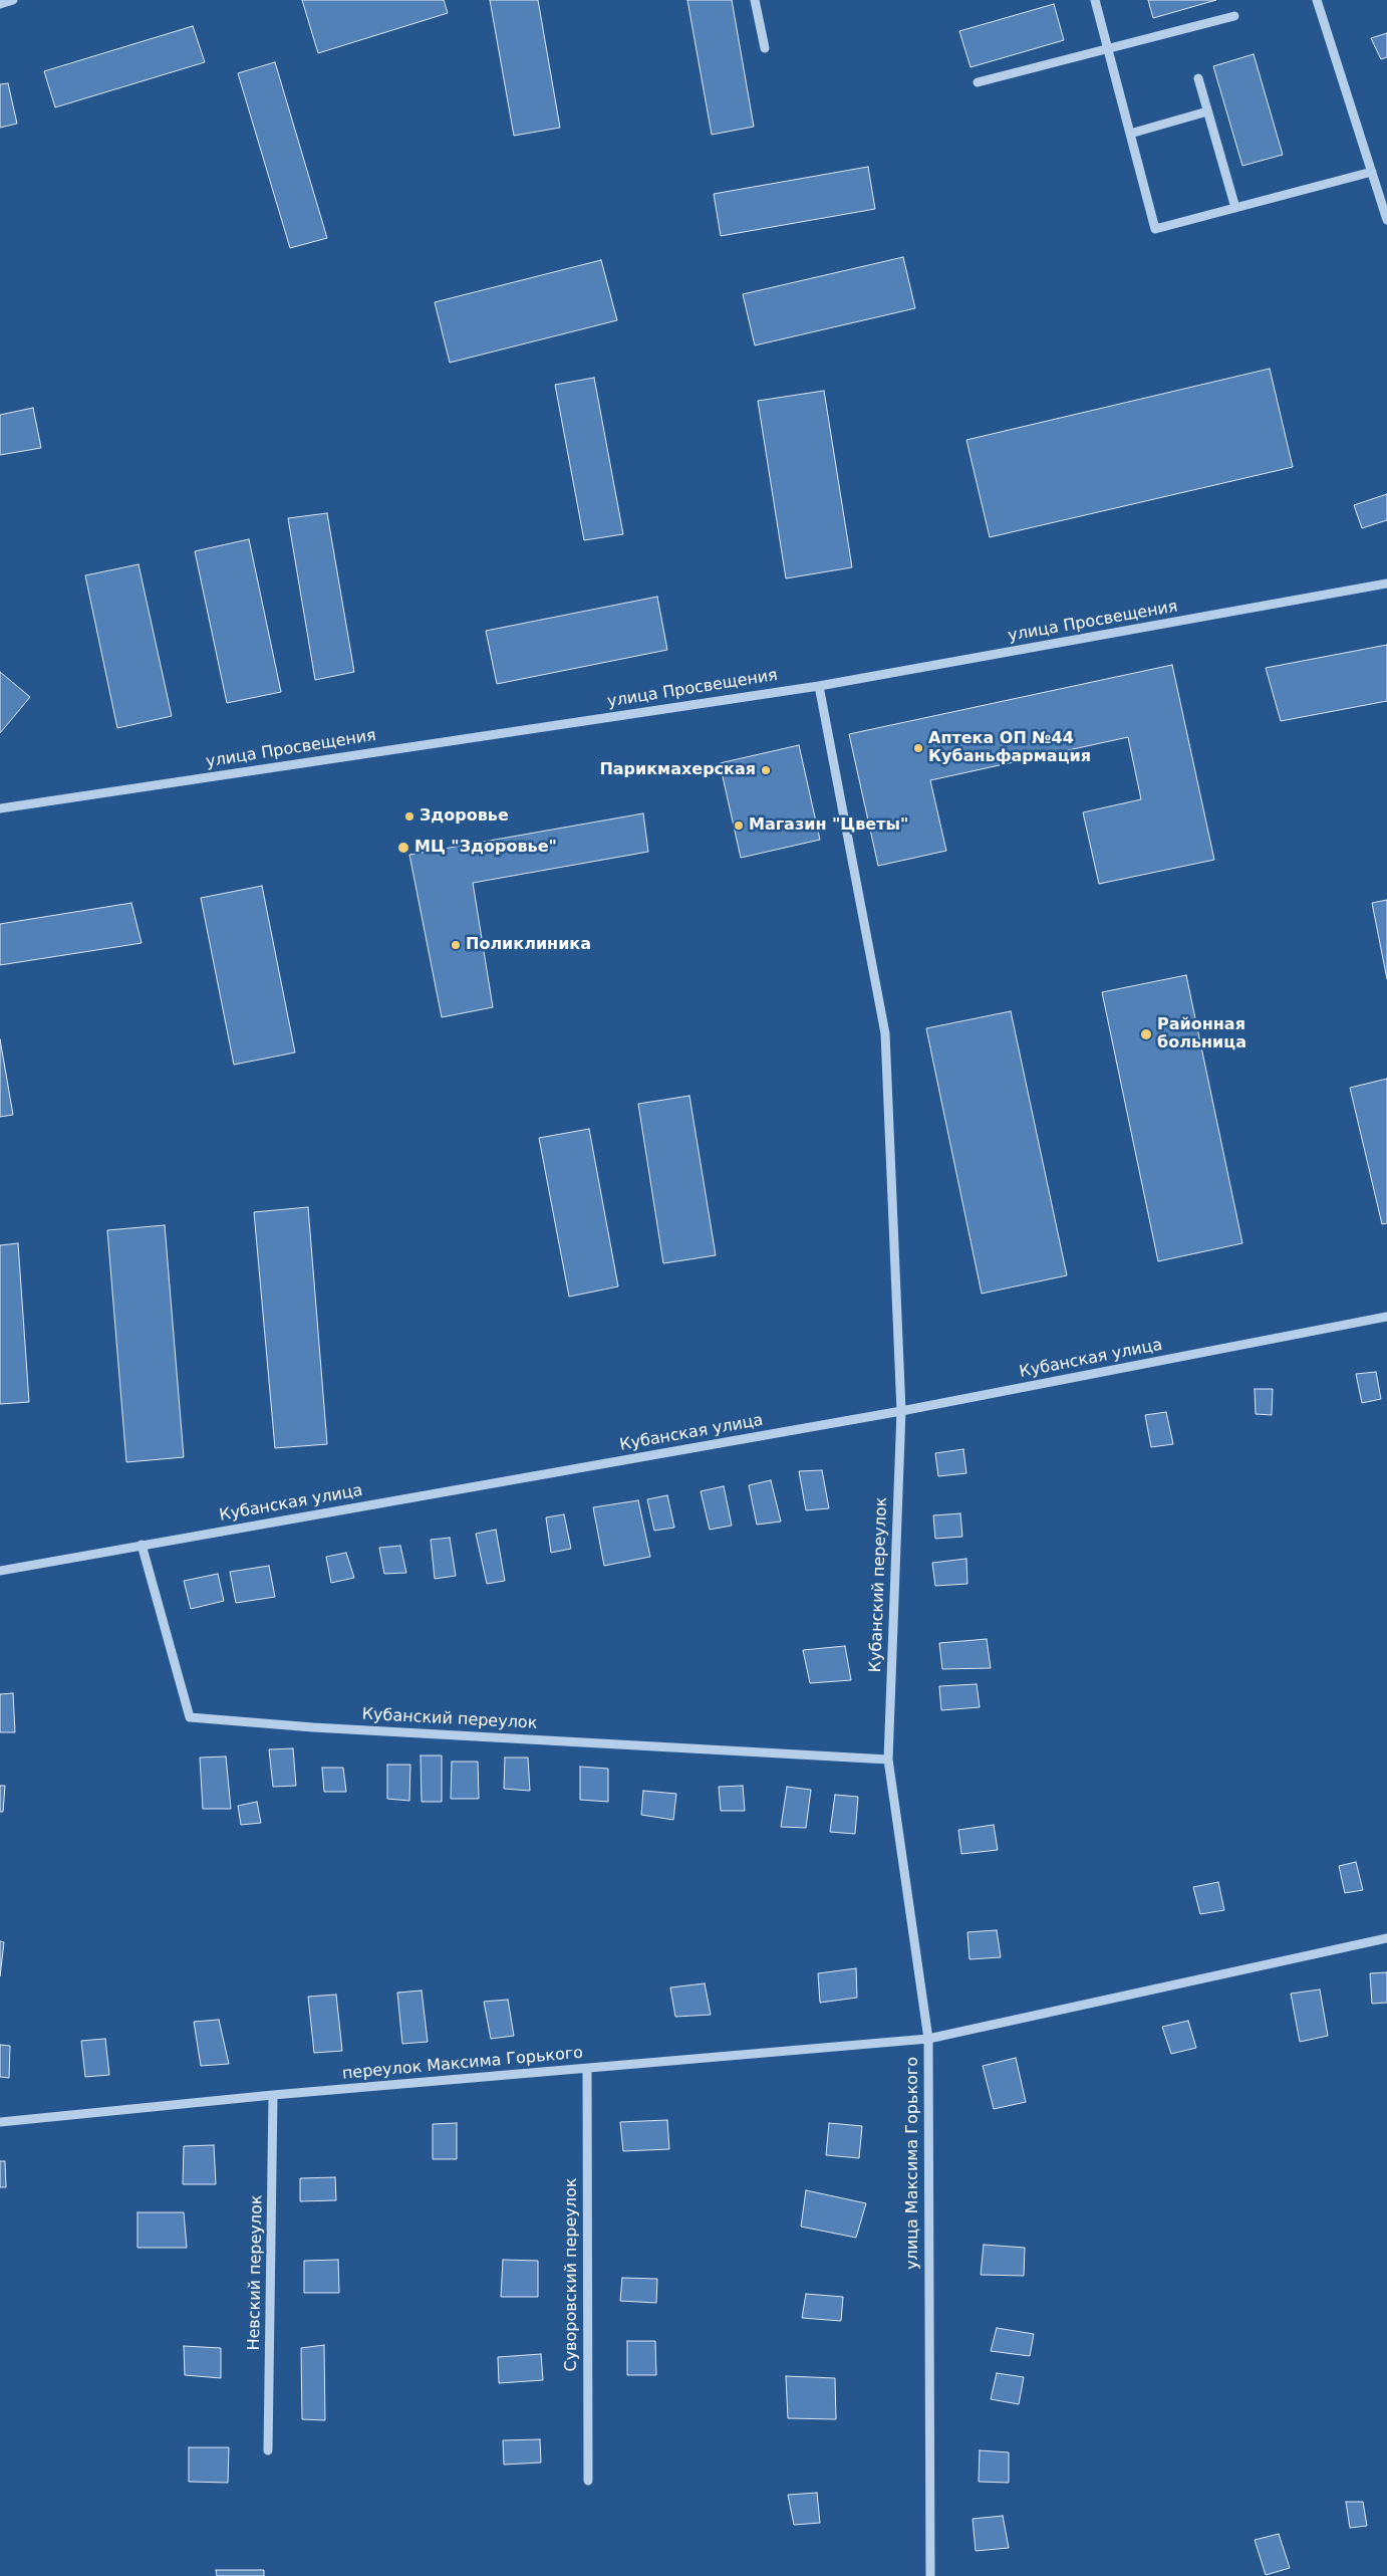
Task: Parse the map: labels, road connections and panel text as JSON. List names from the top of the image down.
{
  "streets": {
    "street": [
      "улица Просвещения",
      "Кубанская улица",
      "Кубанский переулок",
      "переулок Максима Горького",
      "улица Максима Горького",
      "Невский переулок",
      "Суворовский переулок"
    ]
  },
  "crossings": [
    ["улица Просвещения", "Кубанский переулок"],
    ["Кубанская улица", "Кубанский переулок"],
    ["Кубанский переулок", "переулок Максима Горького"],
    ["Кубанский переулок", "улица Максима Горького"],
    ["переулок Максима Горького", "улица Максима Горького"],
    ["переулок Максима Горького", "Невский переулок"],
    ["переулок Максима Горького", "Суворовский переулок"]
  ],
  "places": [
    "Аптека ОП №44 Кубаньфармация",
    "Парикмахерская",
    "Здоровье",
    "Магазин \"Цветы\"",
    "МЦ \"Здоровье\"",
    "Поликлиника",
    "Районная больница"
  ]
}
